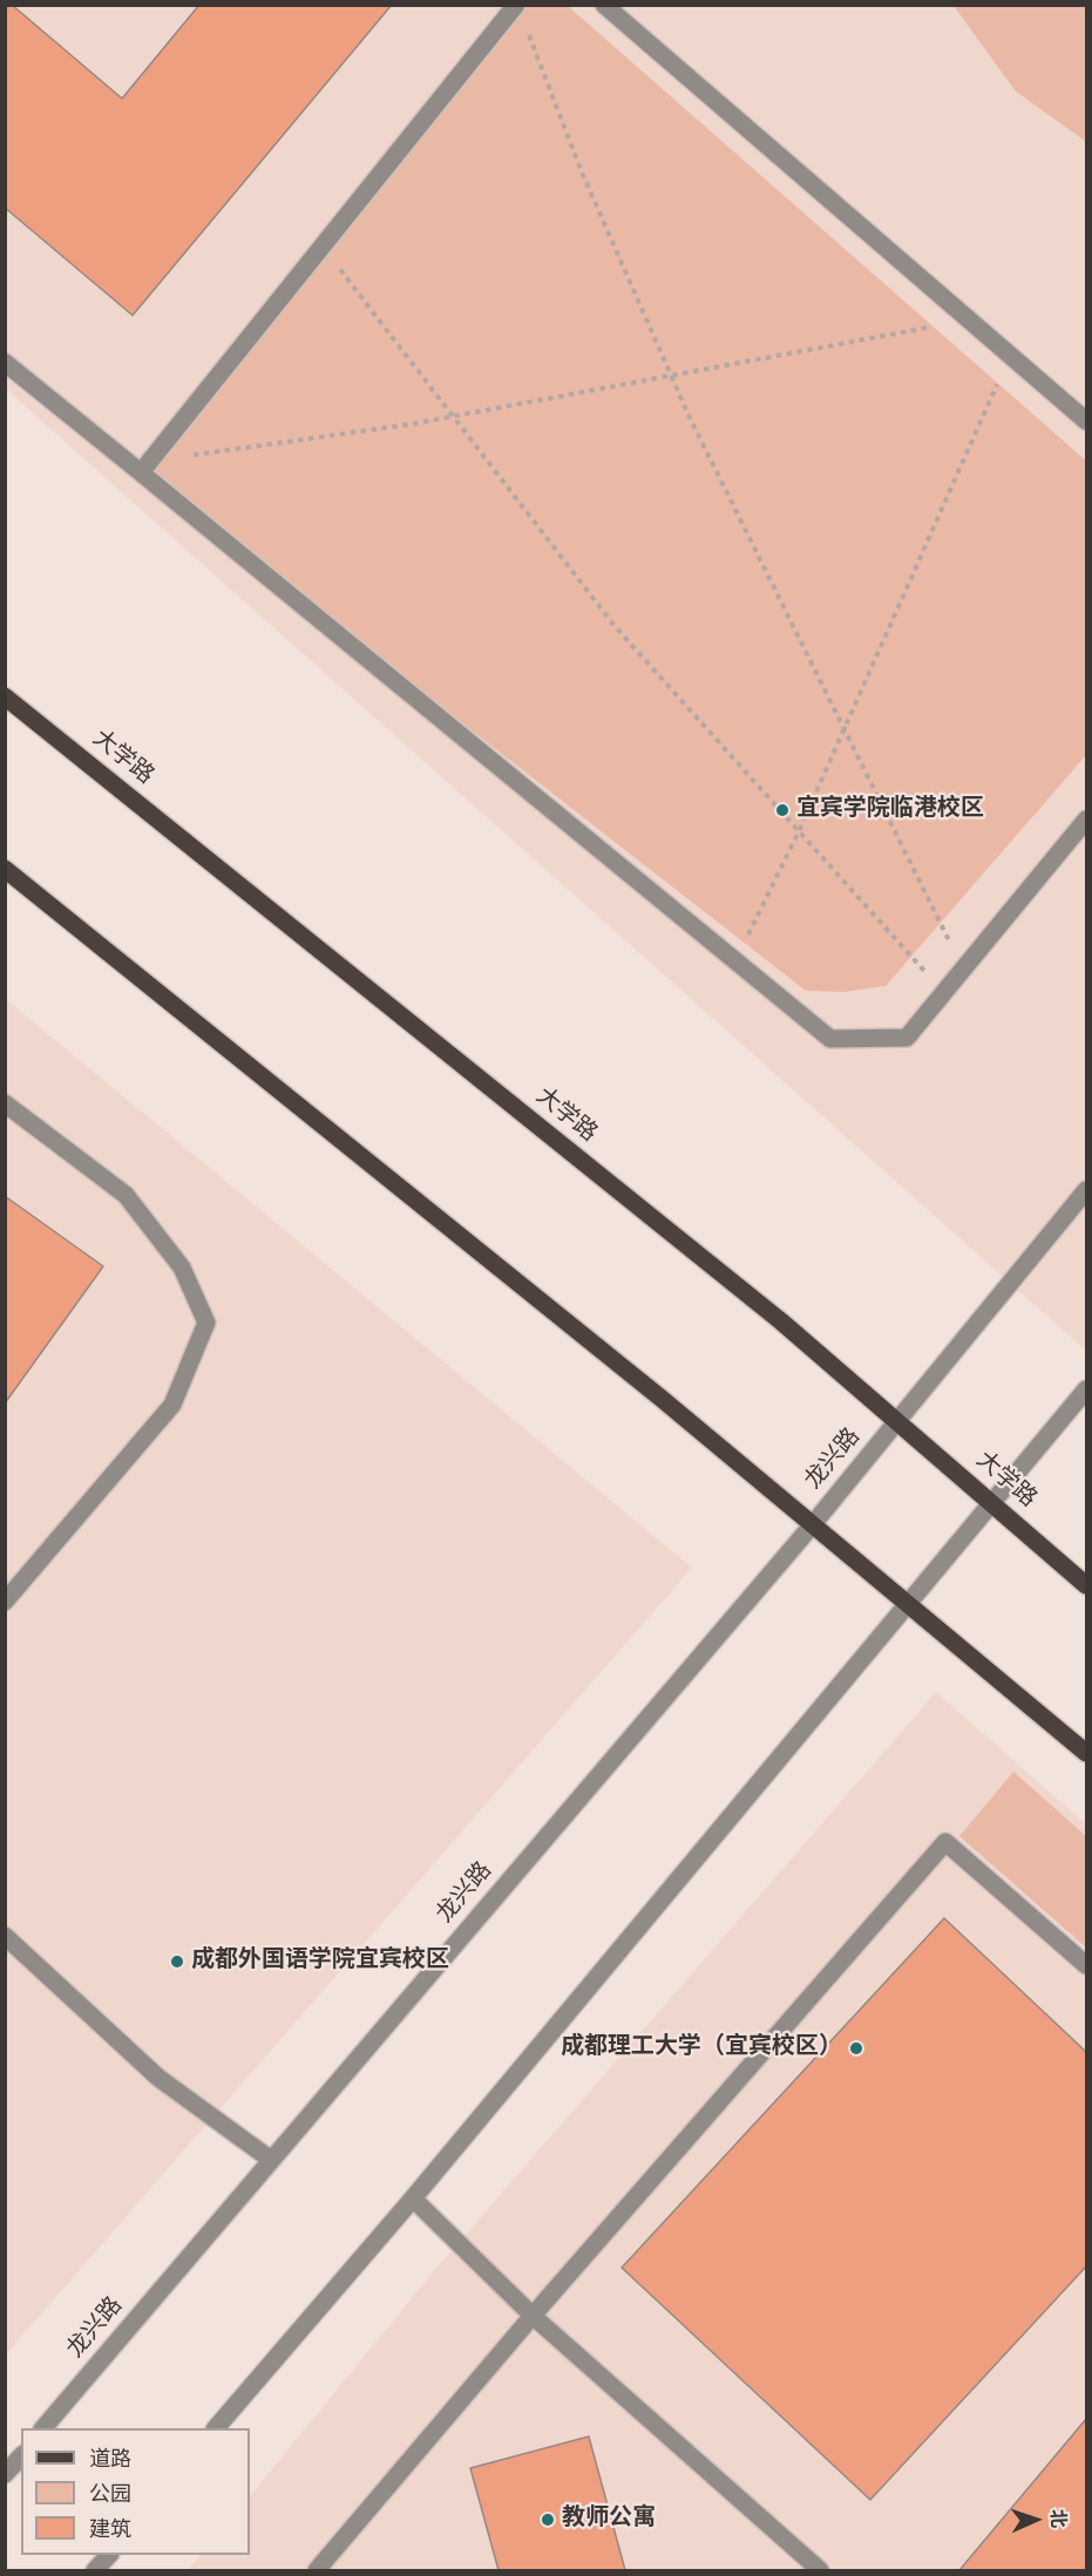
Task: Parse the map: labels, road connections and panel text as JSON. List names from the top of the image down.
{
  "streets": {
    "main road": ["大学路"],
    "street": ["龙兴路"]
  },
  "crossings": [
    ["大学路", "龙兴路"]
  ],
  "places": [
    "宜宾学院临港校区",
    "成都外国语学院宜宾校区",
    "成都理工大学（宜宾校区）",
    "教师公寓"
  ],
  "legend": ["道路", "公园", "建筑"],
  "north": "right"
}
